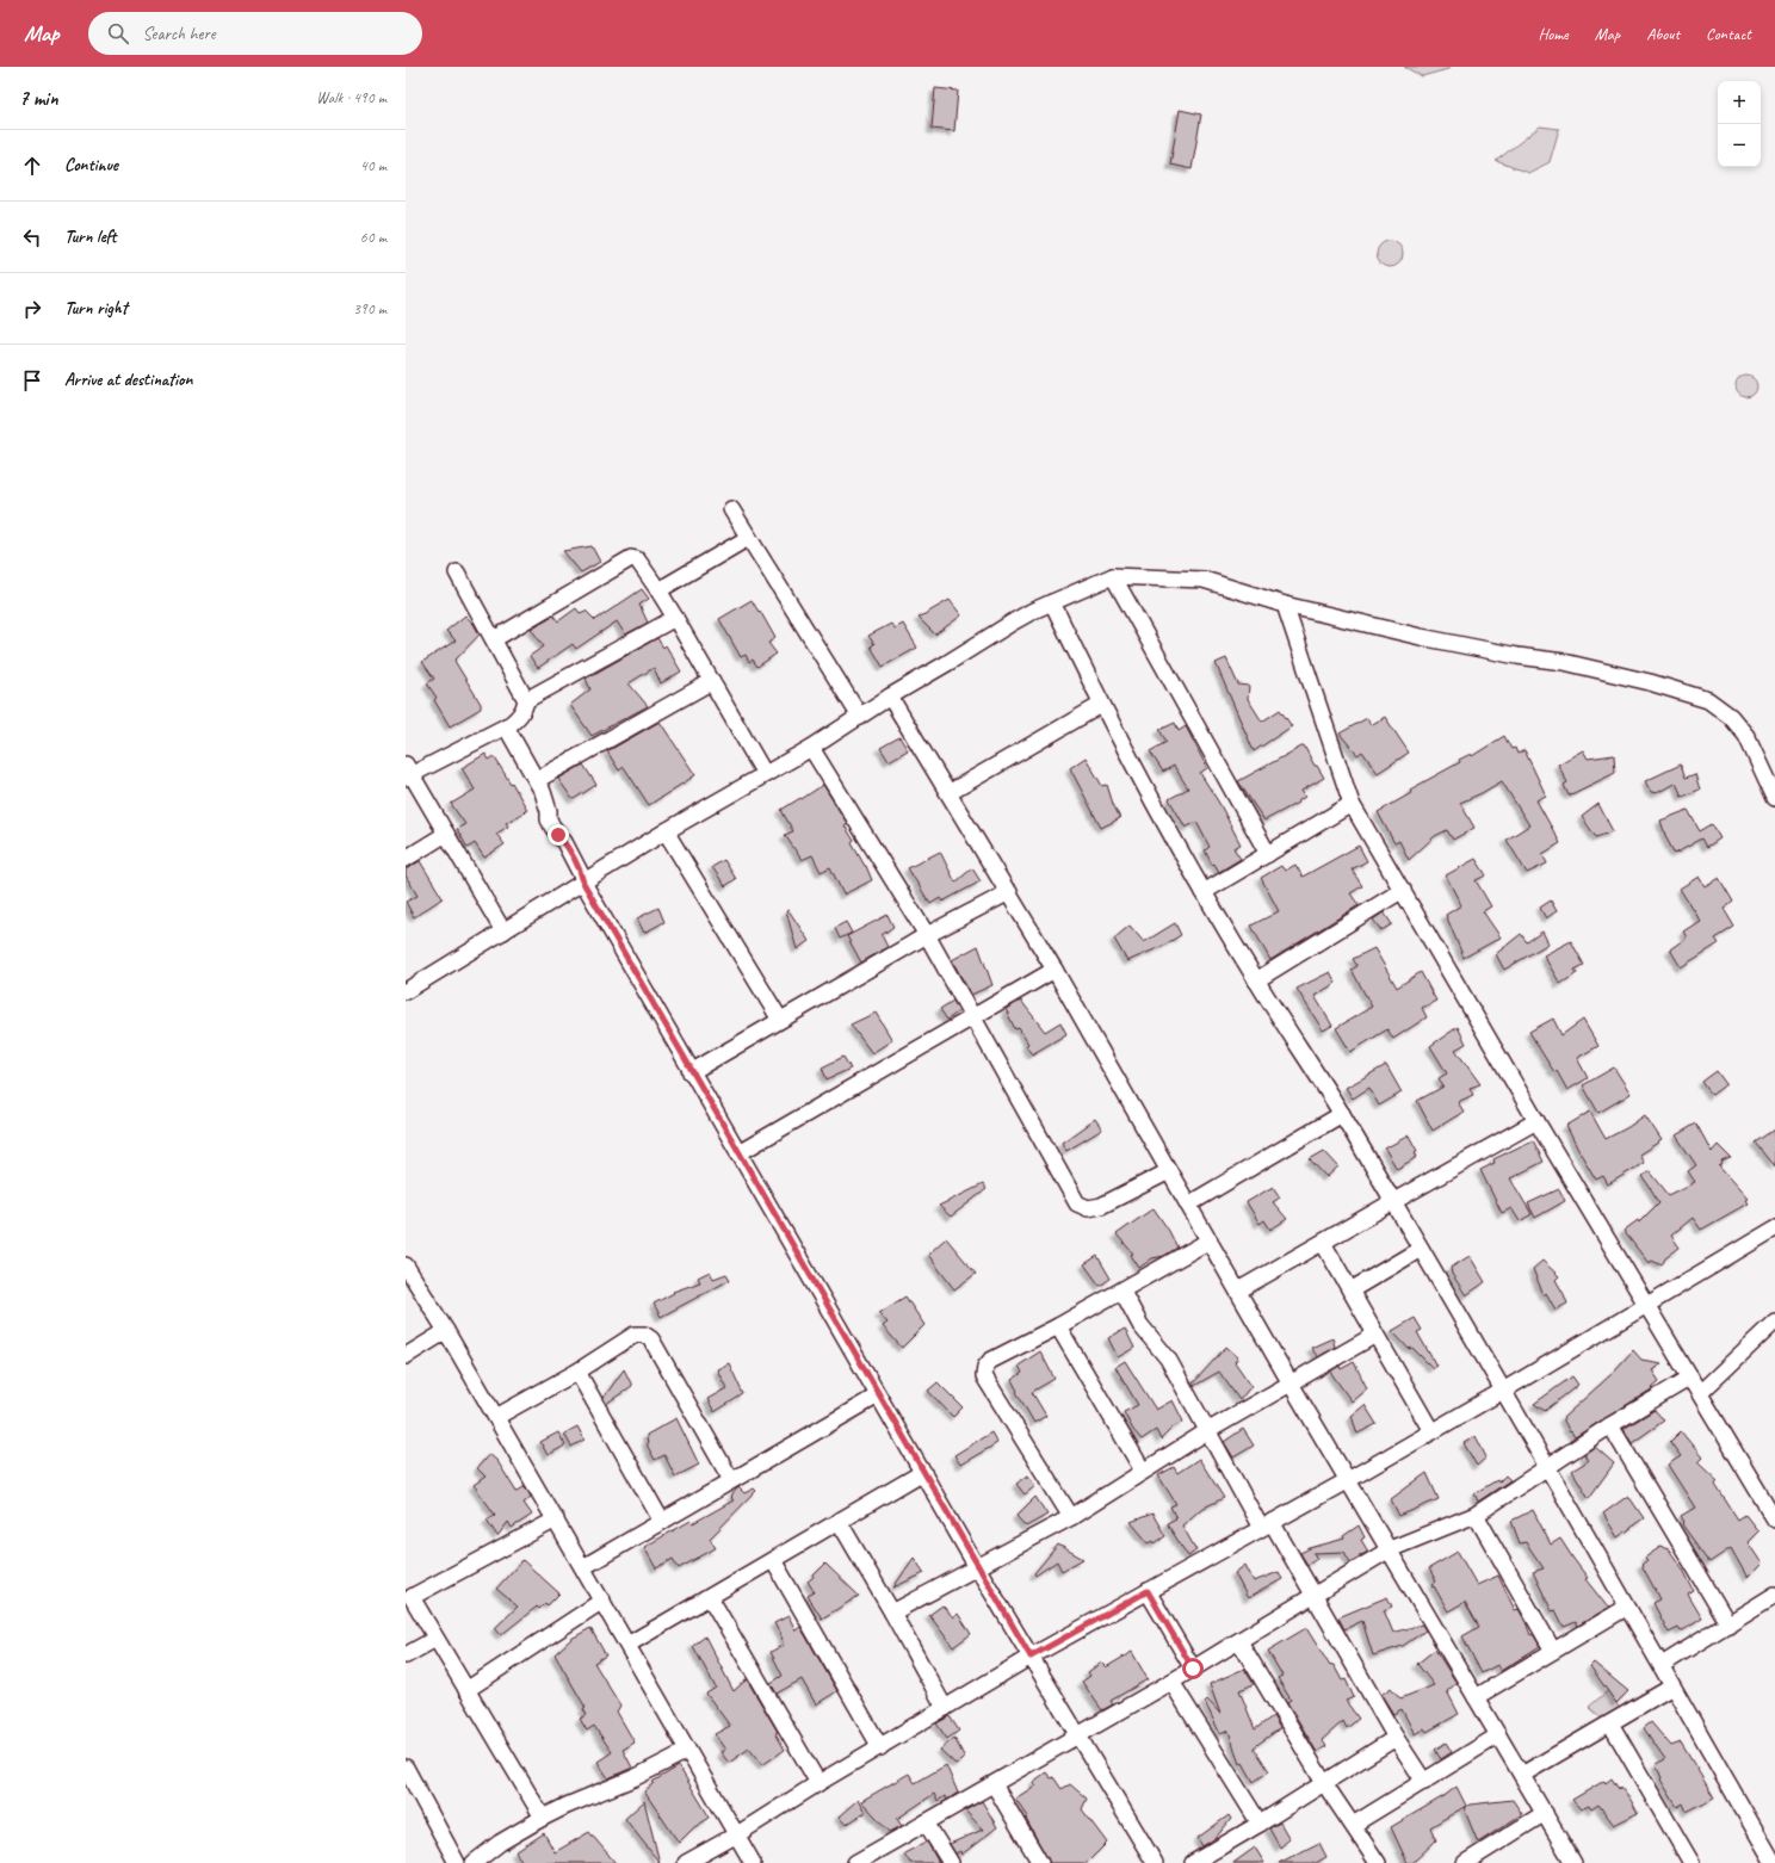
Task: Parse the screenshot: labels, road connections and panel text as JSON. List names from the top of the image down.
{
  "page": {
    "header": "Map",
    "search": "Search here",
    "nav": [
      "Home",
      "Map",
      "About",
      "Contact"
    ],
    "heading": ["7 min", "Walk · 490 m"],
    "map_buttons": ["+", "−"],
    "list": [
      ["Continue", "40 m"],
      ["Turn left", "60 m"],
      ["Turn right", "390 m"],
      "Arrive at destination"
    ]
  }
}
